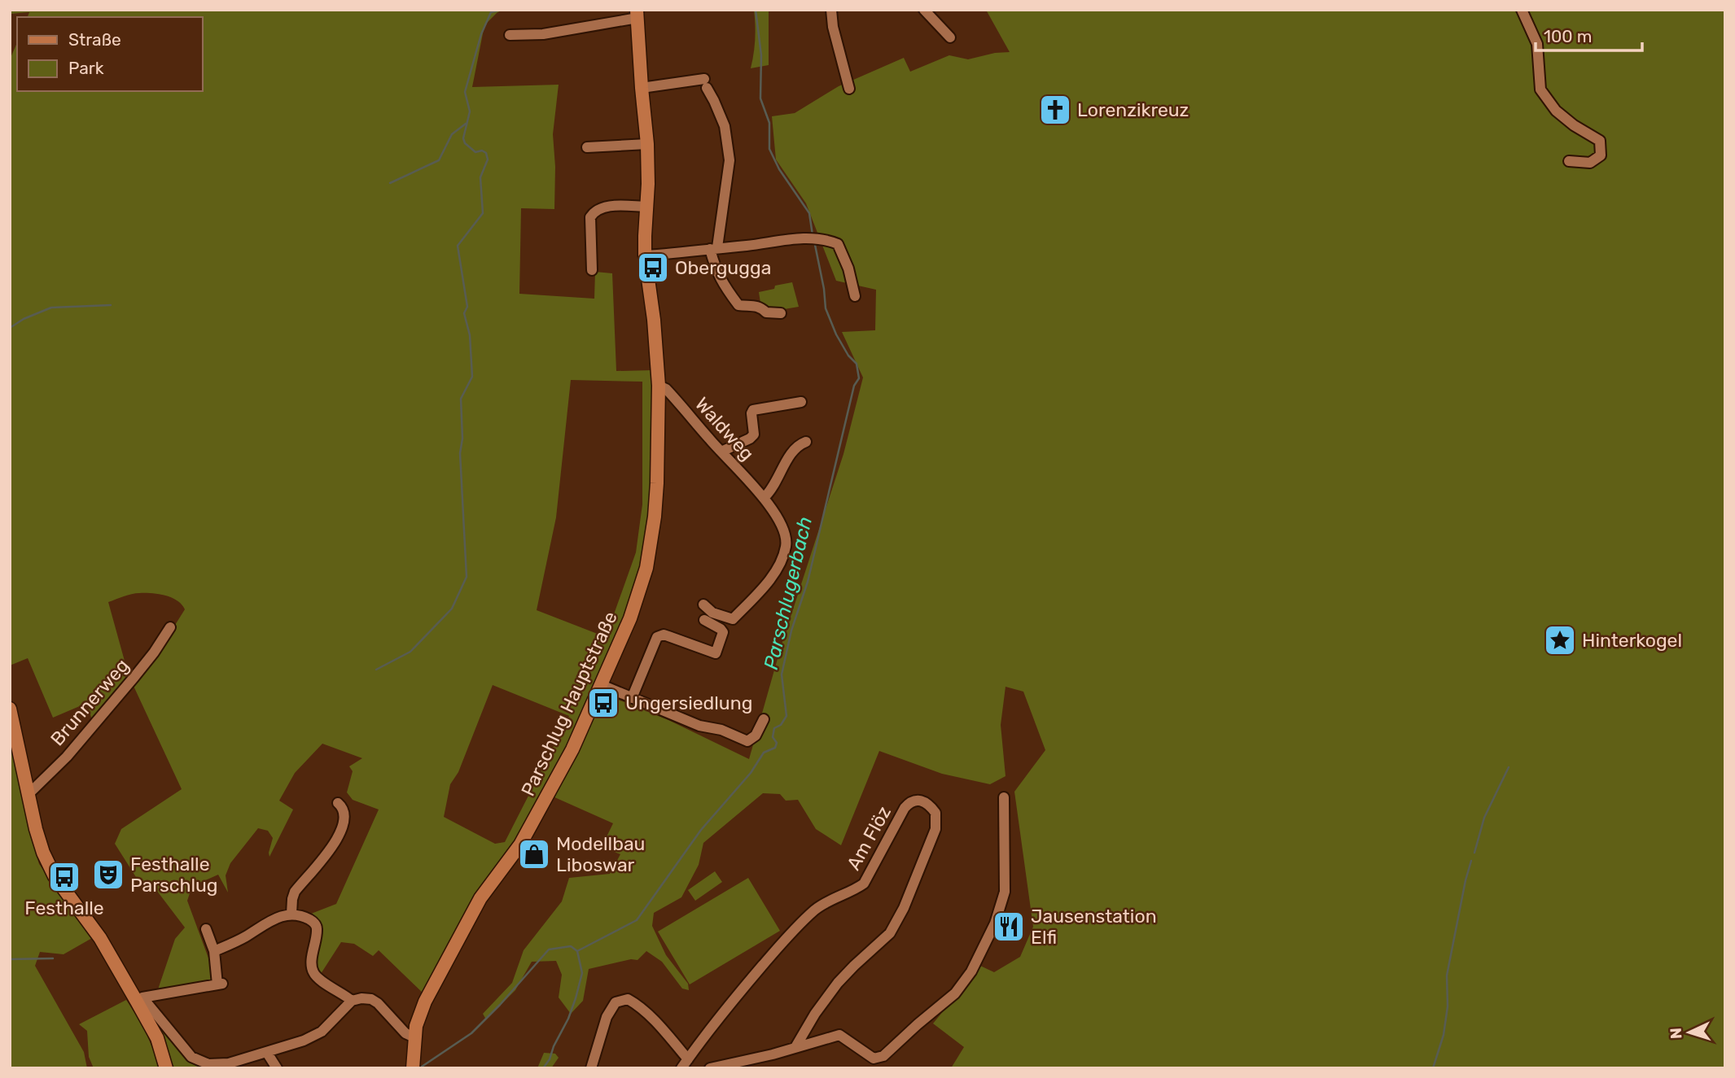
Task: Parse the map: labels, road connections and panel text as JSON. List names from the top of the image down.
{
  "streets": {
    "main road": ["Parschlug Hauptstraße"],
    "street": ["Waldweg", "Brunnerweg", "Am Flöz"]
  },
  "crossings": [
    ["Waldweg", "Parschlug Hauptstraße"]
  ],
  "water": ["Parschlugerbach"],
  "places": {
    "church": ["Lorenzikreuz"],
    "bus stop": ["Obergugga", "Ungersiedlung", "Festhalle"],
    "place": ["Hinterkogel"],
    "shop": ["Modellbau Liboswar"],
    "theatre": ["Festhalle Parschlug"],
    "restaurant": ["Jausenstation Elfi"]
  },
  "legend": ["Straße", "Park"],
  "scale_bar": "100 m",
  "north": "left"
}
